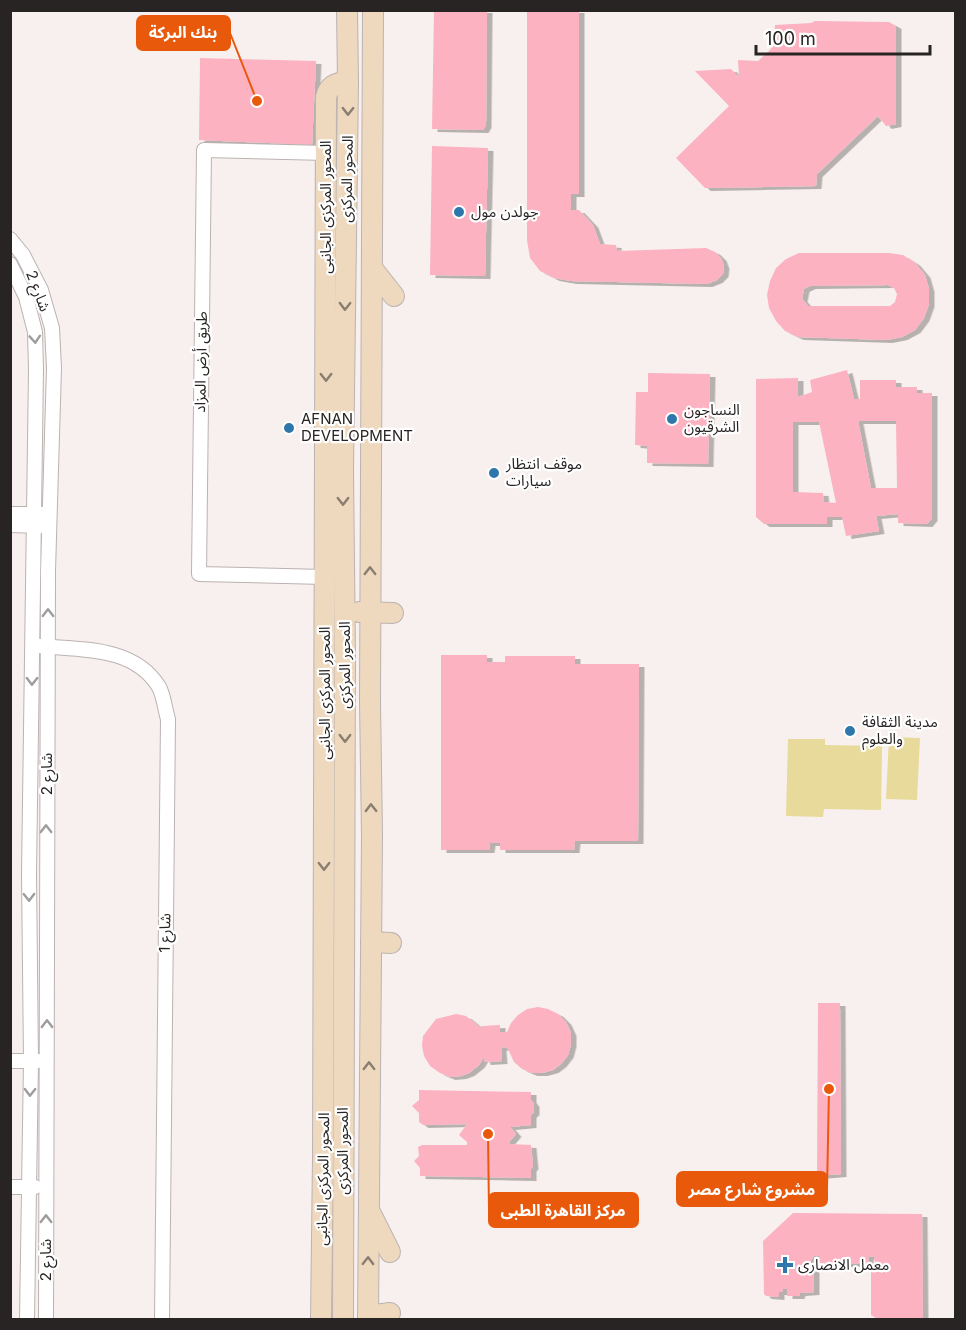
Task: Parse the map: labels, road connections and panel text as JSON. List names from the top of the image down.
{
  "streets": {
    "main road": ["المحور المركزى", "المحور المركزى الجانبى"],
    "street": ["شارع 2", "طريق أرض المزاد", "شارع 1"]
  },
  "crossings": [
    ["المحور المركزى", "المحور المركزى الجانبى"],
    ["المحور المركزى الجانبى", "طريق أرض المزاد"],
    ["شارع 2", "شارع 1"]
  ],
  "one_way": ["المحور المركزى الجانبى"],
  "places": {
    "other": [
      "بنك البركة",
      "جولدن مول",
      "النساجون الشرقيون",
      "AFNAN DEVELOPMENT",
      "موقف انتظار سيارات",
      "مدينة الثقافة والعلوم",
      "مشروع شارع مصر",
      "مركز القاهرة الطبى"
    ],
    "health": ["معمل الانصارى"]
  },
  "scale_bar": "100 m"
}
